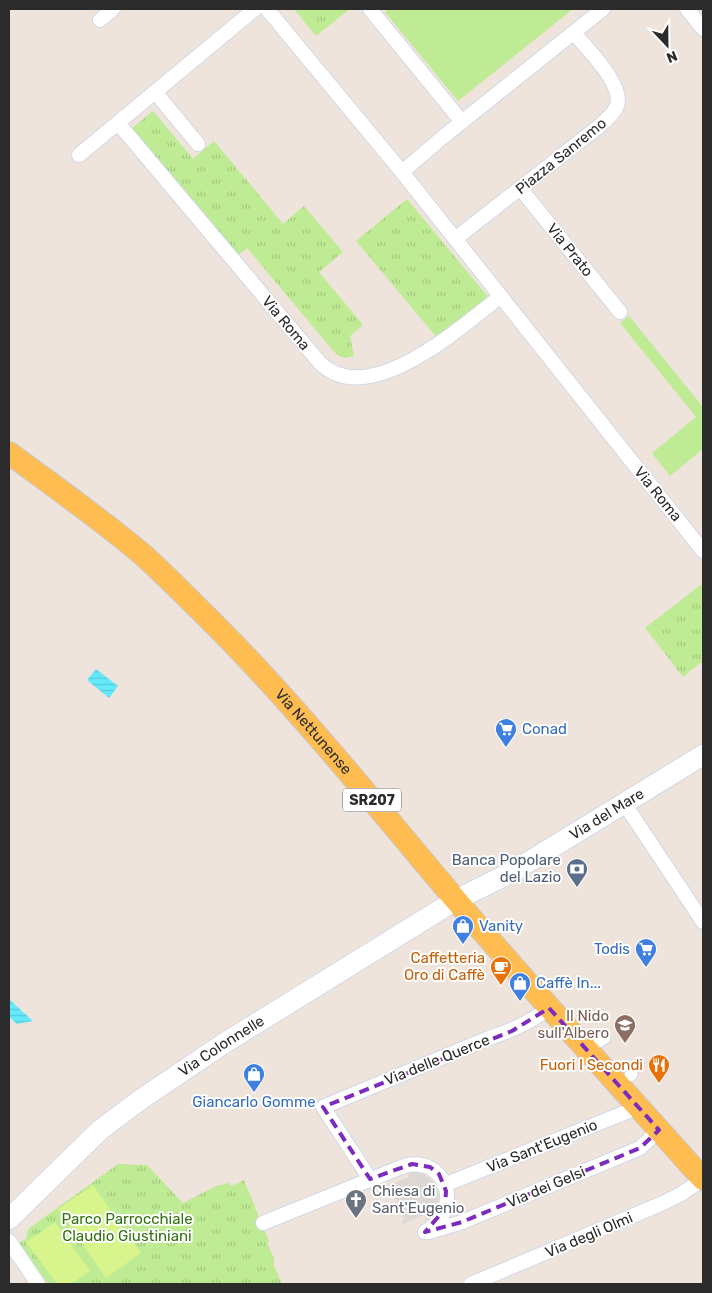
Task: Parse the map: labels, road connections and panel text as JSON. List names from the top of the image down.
{
  "streets": {
    "main road": [
      "Via Nettunense",
      "SR207",
      "Via del Mare",
      "Via Colonnelle"
    ],
    "street": [
      "Piazza Sanremo",
      "Via Prato",
      "Via Roma",
      "Via delle Querce",
      "Via Sant'Eugenio",
      "Via dei Gelsi",
      "Via degli Olmi"
    ]
  },
  "crossings": [
    ["Piazza Sanremo", "Via Prato"],
    ["Piazza Sanremo", "Via Roma"],
    ["Via Nettunense", "Via del Mare"],
    ["Via Nettunense", "Via Colonnelle"],
    ["Via Nettunense", "Via delle Querce"],
    ["Via Nettunense", "Via Sant'Eugenio"],
    ["Via Nettunense", "Via dei Gelsi"],
    ["Via Nettunense", "Via degli Olmi"],
    ["Via del Mare", "Via Colonnelle"],
    ["Via Sant'Eugenio", "Via dei Gelsi"]
  ],
  "parks": ["Parco Parrocchiale Claudio Giustiniani"],
  "places": {
    "supermarket": ["Conad", "Todis"],
    "bank": ["Banca Popolare del Lazio"],
    "shop": ["Vanity", "Caffè In...", "Giancarlo Gomme"],
    "cafe": ["Caffetteria Oro di Caffè"],
    "school or university": ["Il Nido sull'Albero"],
    "restaurant": ["Fuori I Secondi"],
    "church": ["Chiesa di Sant'Eugenio"]
  },
  "north": "bottom"
}
